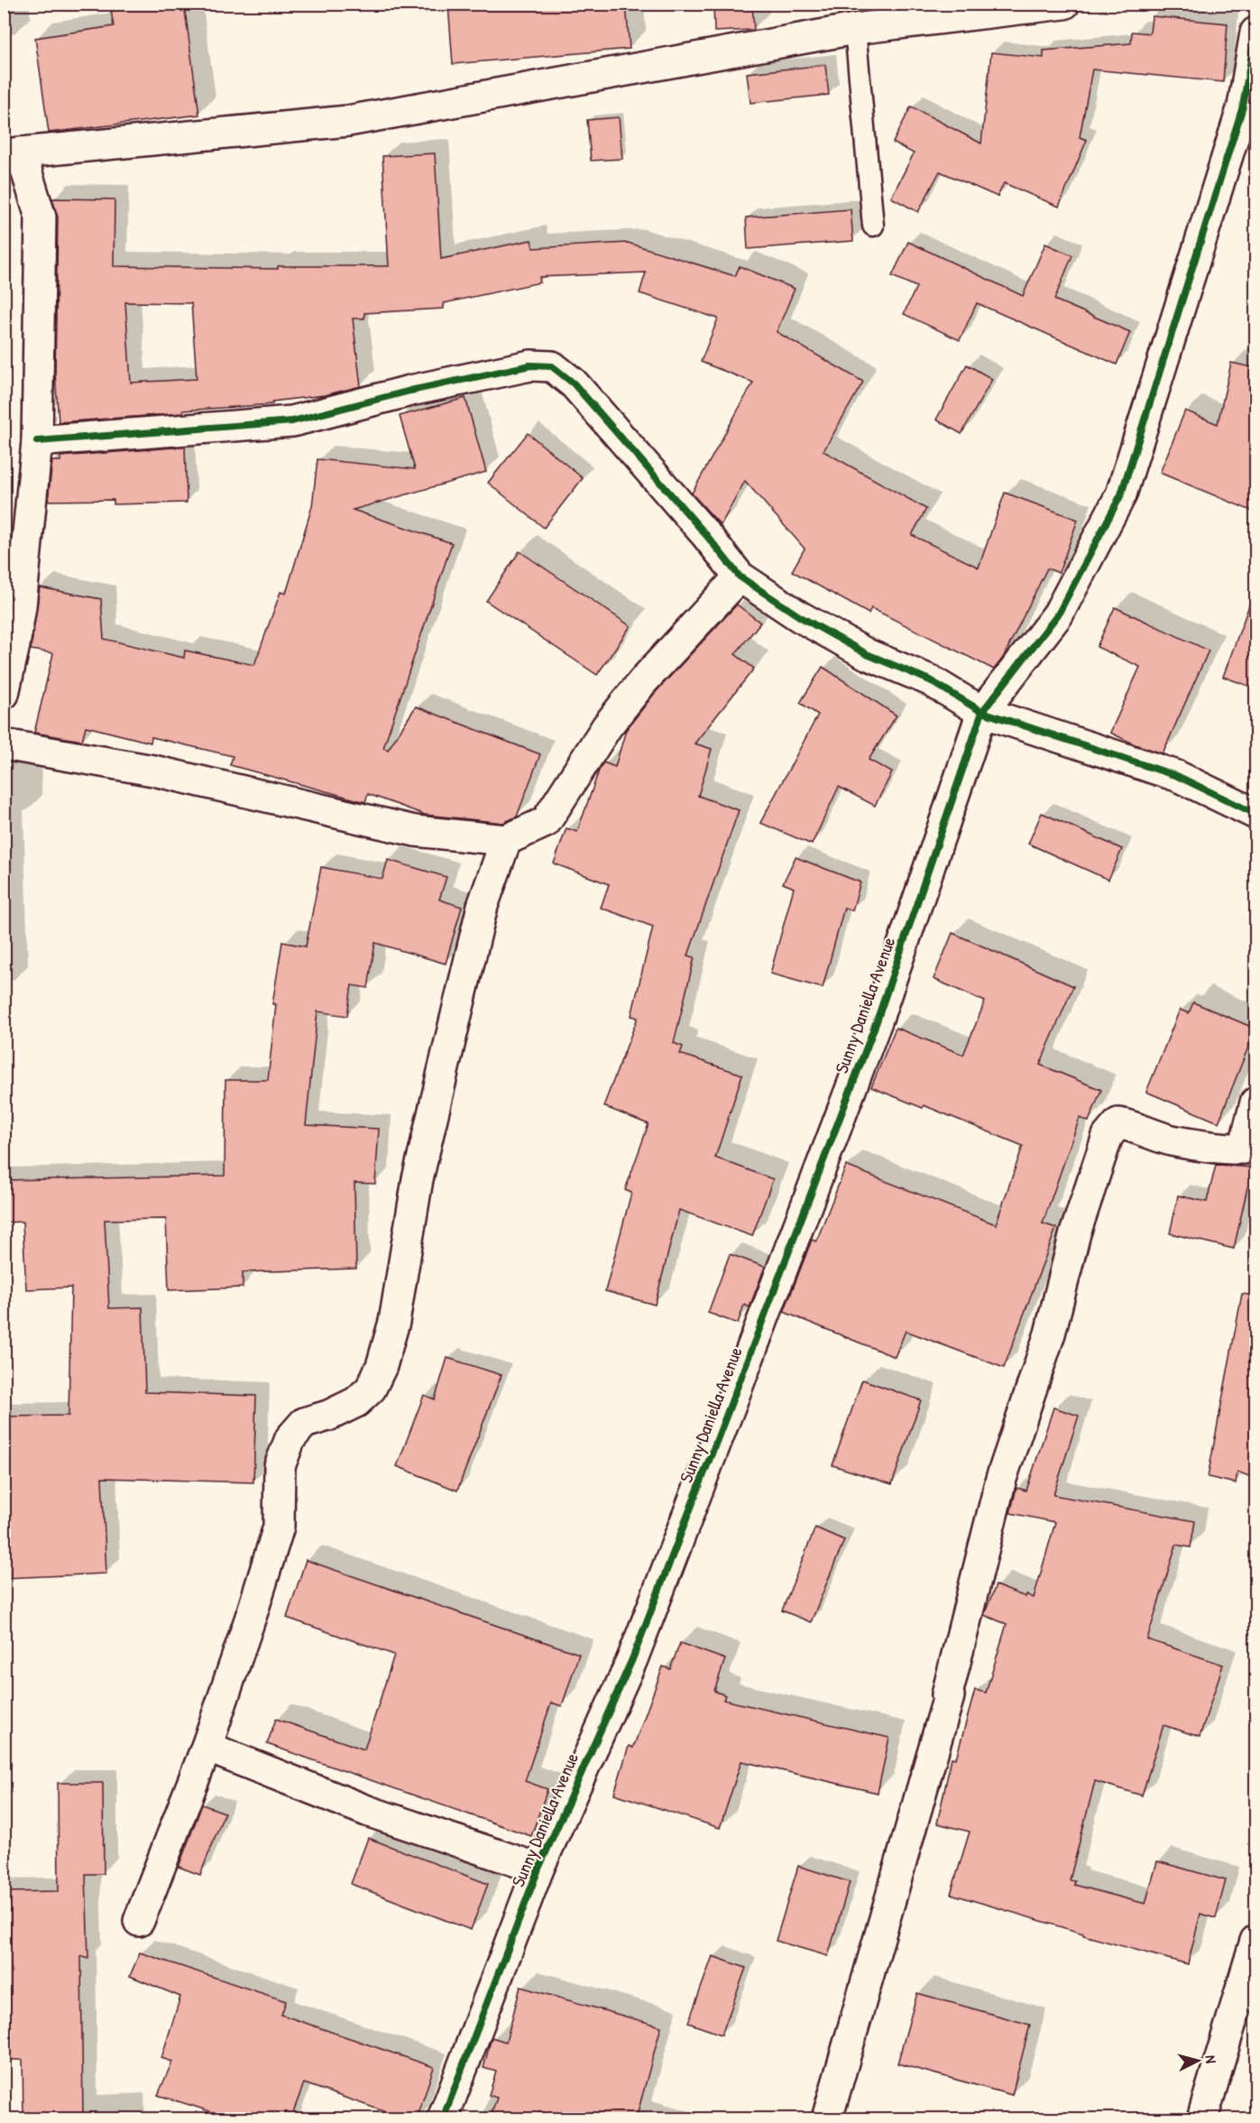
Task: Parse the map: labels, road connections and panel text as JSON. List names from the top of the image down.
{
  "streets": {
    "street": ["Sunny Daniella Avenue"]
  },
  "north": "right"
}
